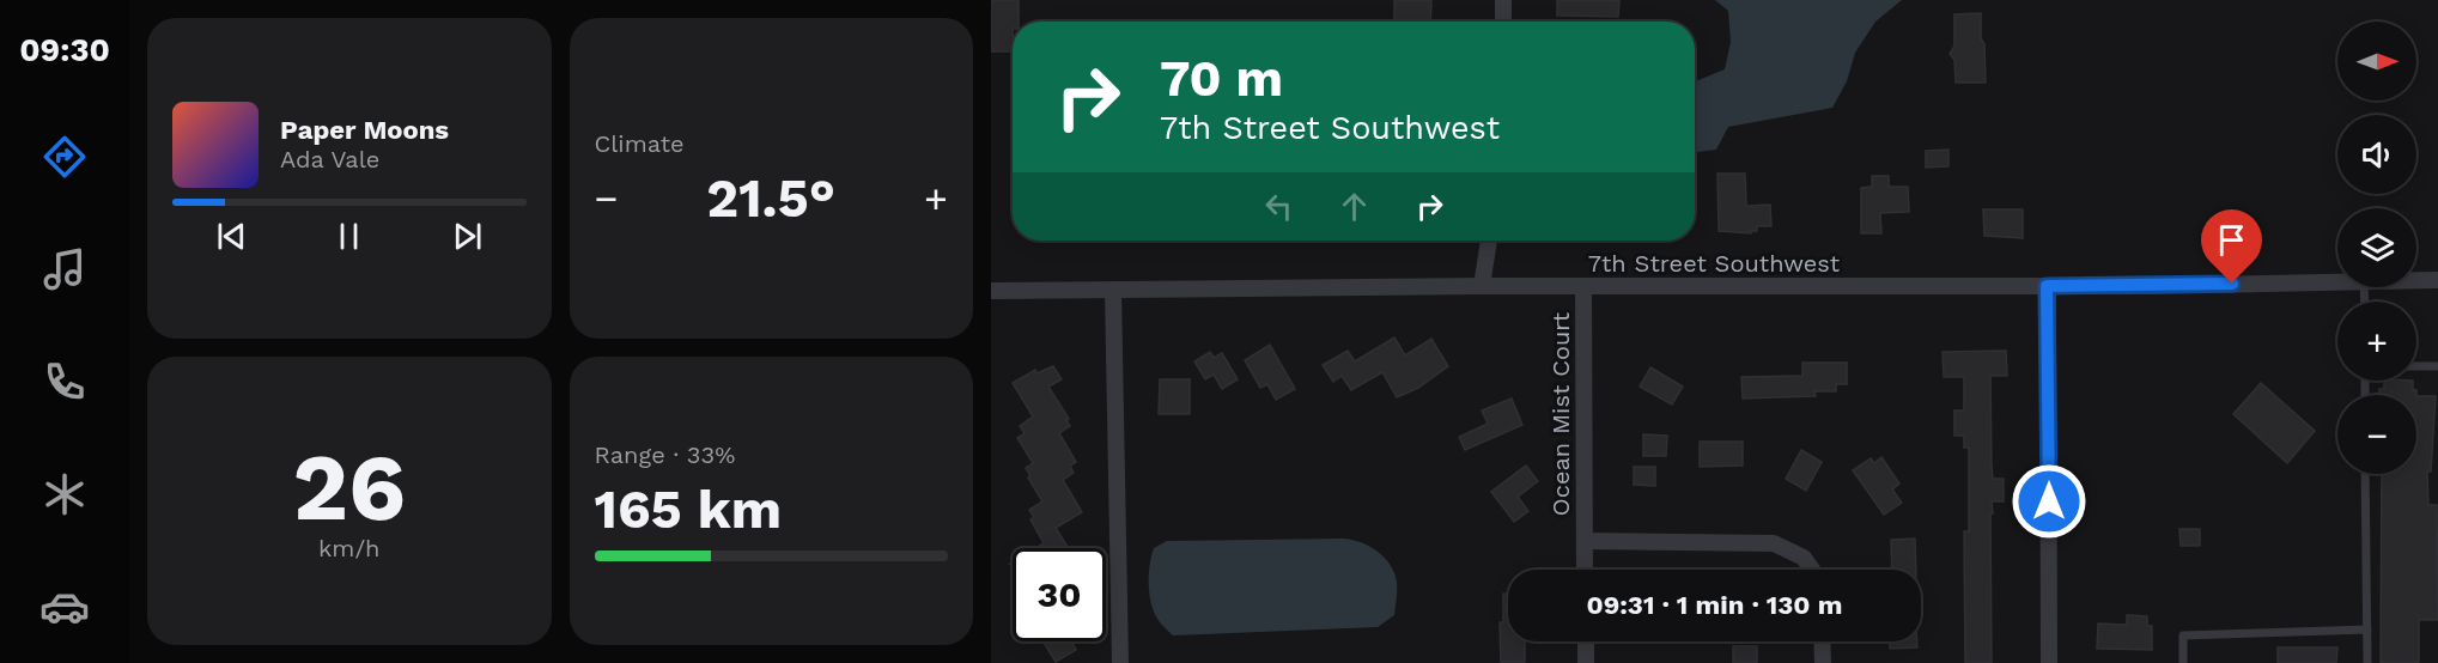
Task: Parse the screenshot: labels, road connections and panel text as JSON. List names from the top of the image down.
{
  "streets": {
    "street": ["7th Street Southwest", "Ocean Mist Court"]
  },
  "crossings": [
    ["7th Street Southwest", "Ocean Mist Court"]
  ],
  "north": "right",
  "page": {
    "tabs": "09:30",
    "tile": [
      "Climate",
      ["26", "km/h"],
      ["Range · 33%", "165 km"]
    ],
    "map_buttons": ["+", "−"],
    "turn": ["70 m", "7th Street Southwest"],
    "song": ["Paper Moons", "Ada Vale"],
    "heat": ["−", "21.5°", "+"],
    "limit": "30",
    "trip": "09:31 · 1 min · 130 m"
  }
}
